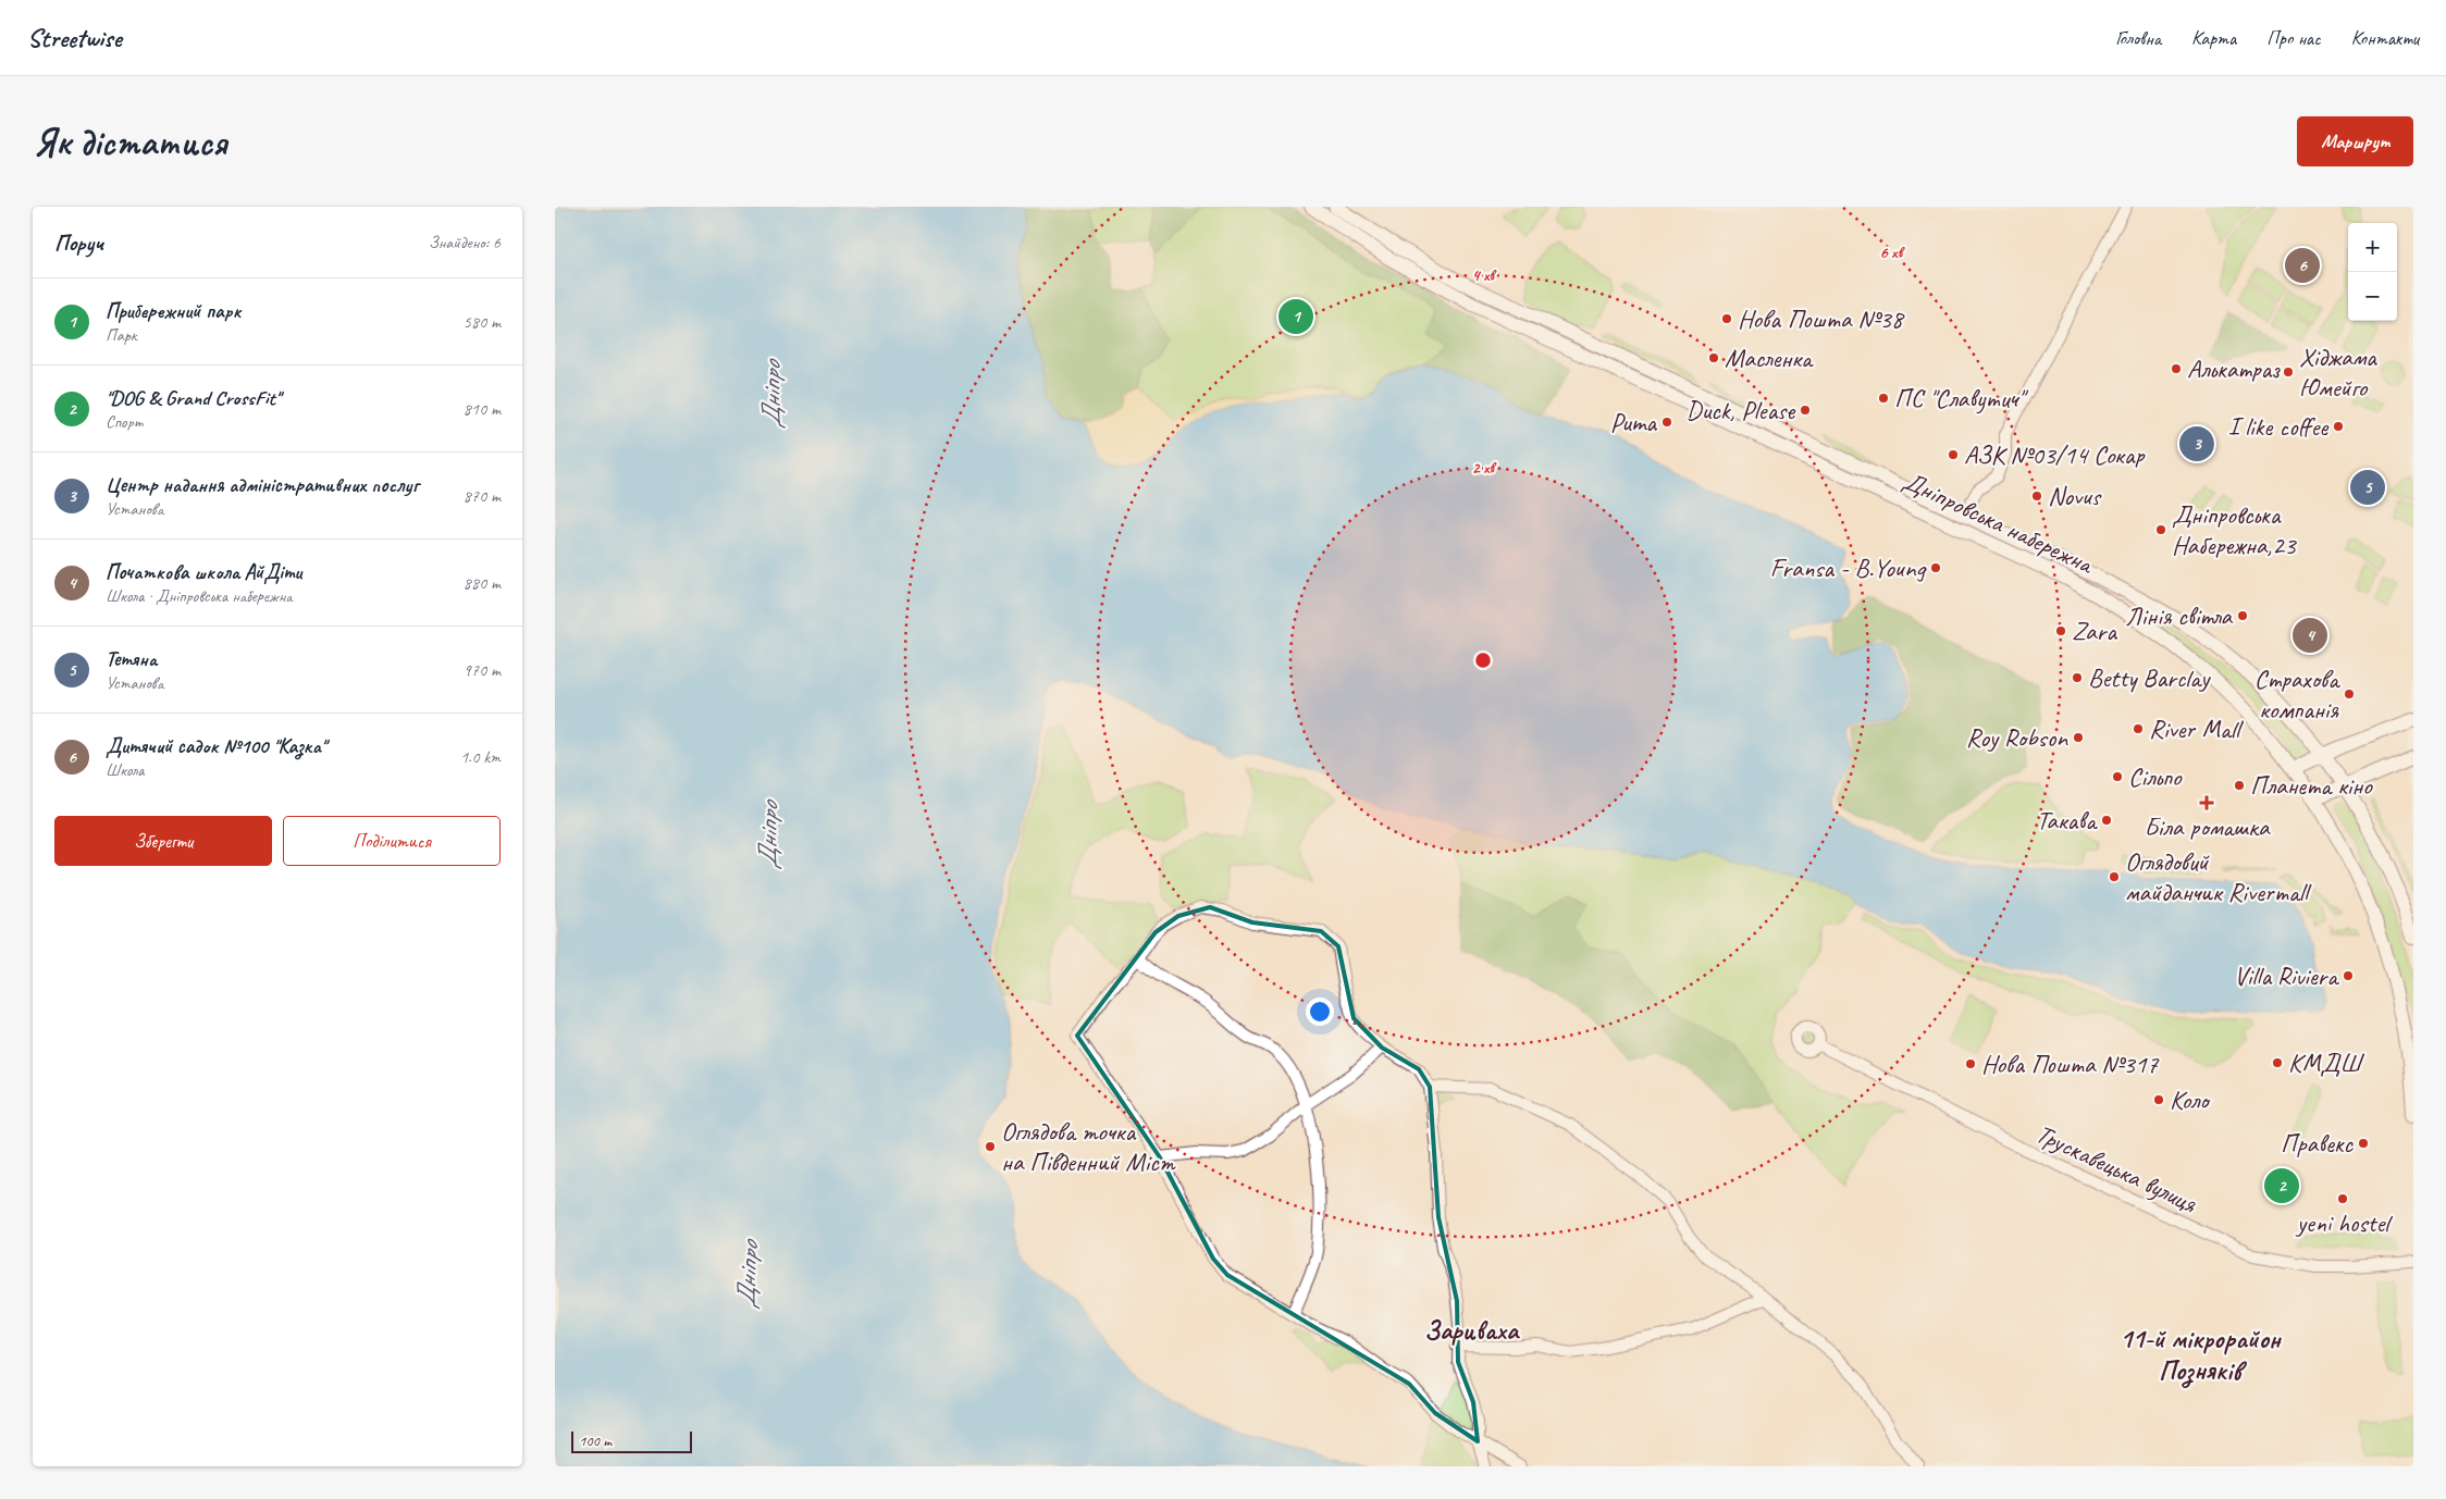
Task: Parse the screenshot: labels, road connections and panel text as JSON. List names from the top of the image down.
{
  "streets": {
    "main road": ["Дніпровська набережна"],
    "street": ["Трускавецька вулиця"]
  },
  "districts": ["Зариваха", "11-й мікрорайон Позняків"],
  "water": ["Дніпро"],
  "places": {
    "other": [
      "Нова Пошта №38",
      "Масленка",
      "Алькатраз",
      "Хіджама Юмейго",
      "ПС \"Славутич\"",
      "Duck, Please",
      "Puma",
      "I like coffee",
      "АЗК №03/14 Сокар",
      "Novus",
      "Дніпровська Набережна,23",
      "Fransa - B.Young",
      "Лінія світла",
      "Zara",
      "Betty Barclay",
      "Страхова компанія",
      "River Mall",
      "Roy Robson",
      "Сільпо",
      "Планета кіно",
      "Такава",
      "Оглядовий майданчик Rivermall",
      "Villa Riviera",
      "КМДШ",
      "Нова Пошта №317",
      "Коло",
      "Правекс",
      "Оглядова точка на Південний Міст",
      "yeni hostel"
    ],
    "health": ["Біла ромашка"]
  },
  "scale_bar": "100 m",
  "page": {
    "header": "Streetwise",
    "nav": [
      "Головна",
      "Карта",
      "Про нас",
      "Контакти"
    ],
    "buttons": [
      "Маршрут",
      ["Зберегти", "Поділитися"]
    ],
    "title": "Як дістатися",
    "heading": ["Поруч", "Знайдено: 6"],
    "map_buttons": ["+", "−"],
    "pins": [
      "6",
      "1",
      "3",
      "5",
      "4",
      "2"
    ],
    "list": [
      {
        "mark": "1",
        "name": "Прибережний парк",
        "note": "Парк",
        "value": "580 m"
      },
      {
        "mark": "2",
        "name": "\"DOG & Grand CrossFit\"",
        "note": "Спорт",
        "value": "810 m"
      },
      {
        "mark": "3",
        "name": "Центр надання адміністративних послуг",
        "note": "Установа",
        "value": "870 m"
      },
      {
        "mark": "4",
        "name": "Початкова школа АйДіти",
        "note": "Школа · Дніпровська набережна",
        "value": "880 m"
      },
      {
        "mark": "5",
        "name": "Тетяна",
        "note": "Установа",
        "value": "970 m"
      },
      {
        "mark": "6",
        "name": "Дитячий садок №100 \"Казка\"",
        "note": "Школа",
        "value": "1.0 km"
      }
    ],
    "scale": "100 m"
  },
  "rings": ["6 хв", "4 хв", "2 хв"]
}
